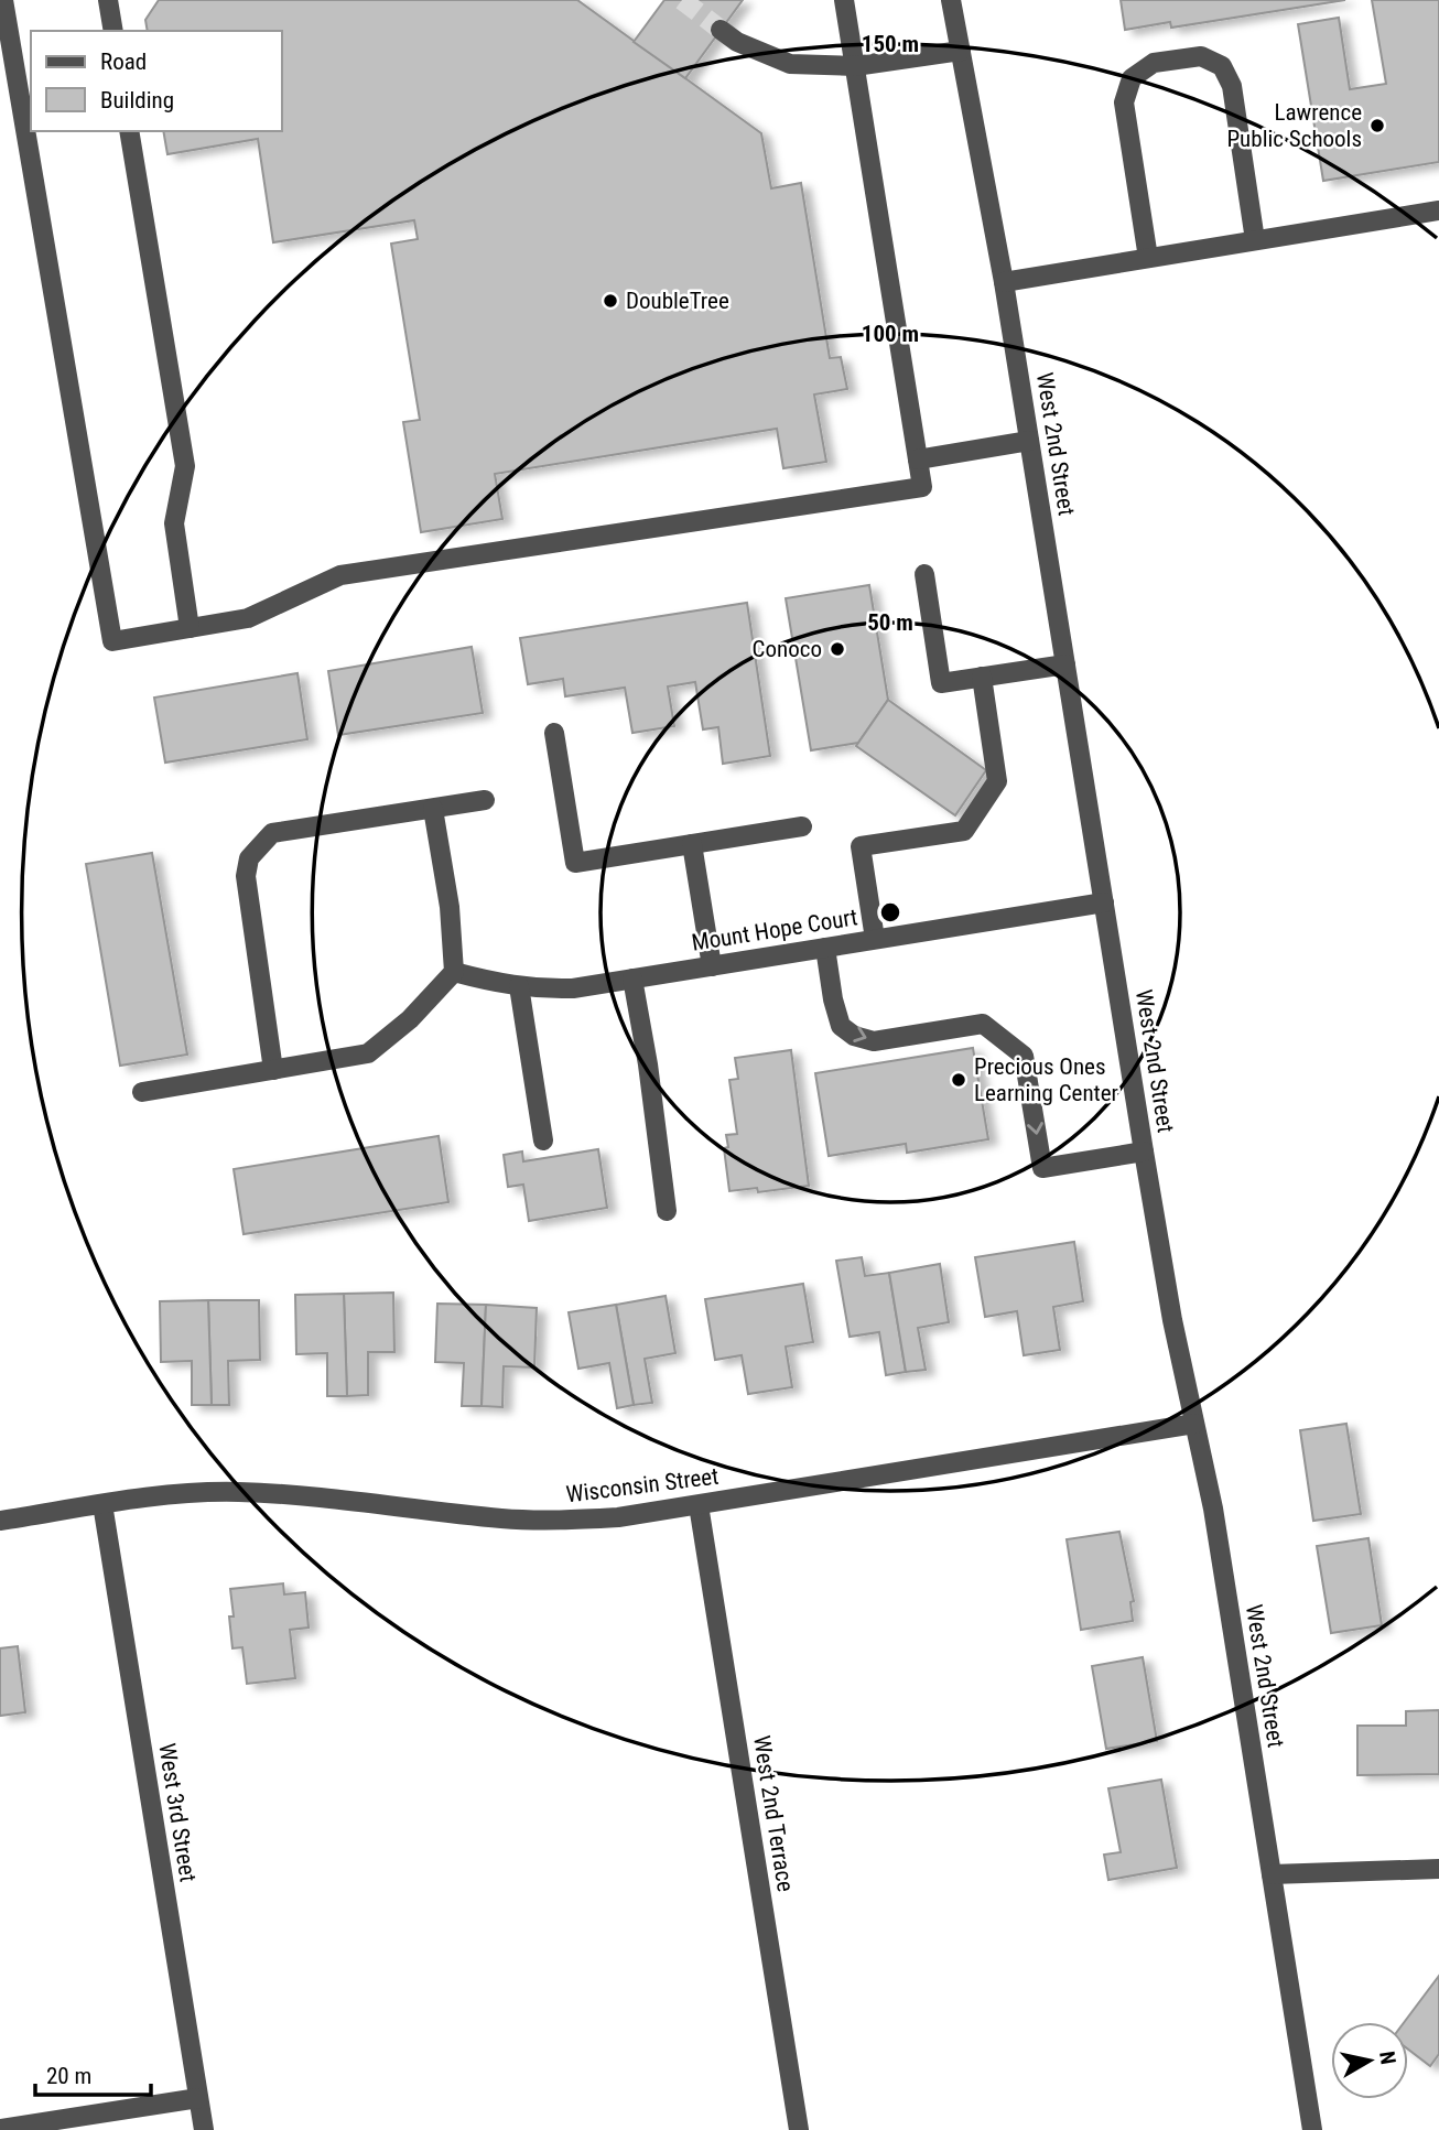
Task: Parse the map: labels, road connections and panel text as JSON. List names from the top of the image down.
{
  "streets": {
    "street": [
      "West 2nd Street",
      "Mount Hope Court",
      "Wisconsin Street",
      "West 3rd Street",
      "West 2nd Terrace"
    ]
  },
  "crossings": [
    ["West 2nd Street", "Mount Hope Court"],
    ["West 2nd Street", "Wisconsin Street"],
    ["Wisconsin Street", "West 3rd Street"],
    ["Wisconsin Street", "West 2nd Terrace"]
  ],
  "places": [
    "Lawrence Public Schools",
    "DoubleTree",
    "Conoco",
    "Precious Ones Learning Center"
  ],
  "legend": ["Road", "Building"],
  "scale_bar": "20 m",
  "north": "right",
  "rings": ["150 m", "100 m", "50 m"]
}
